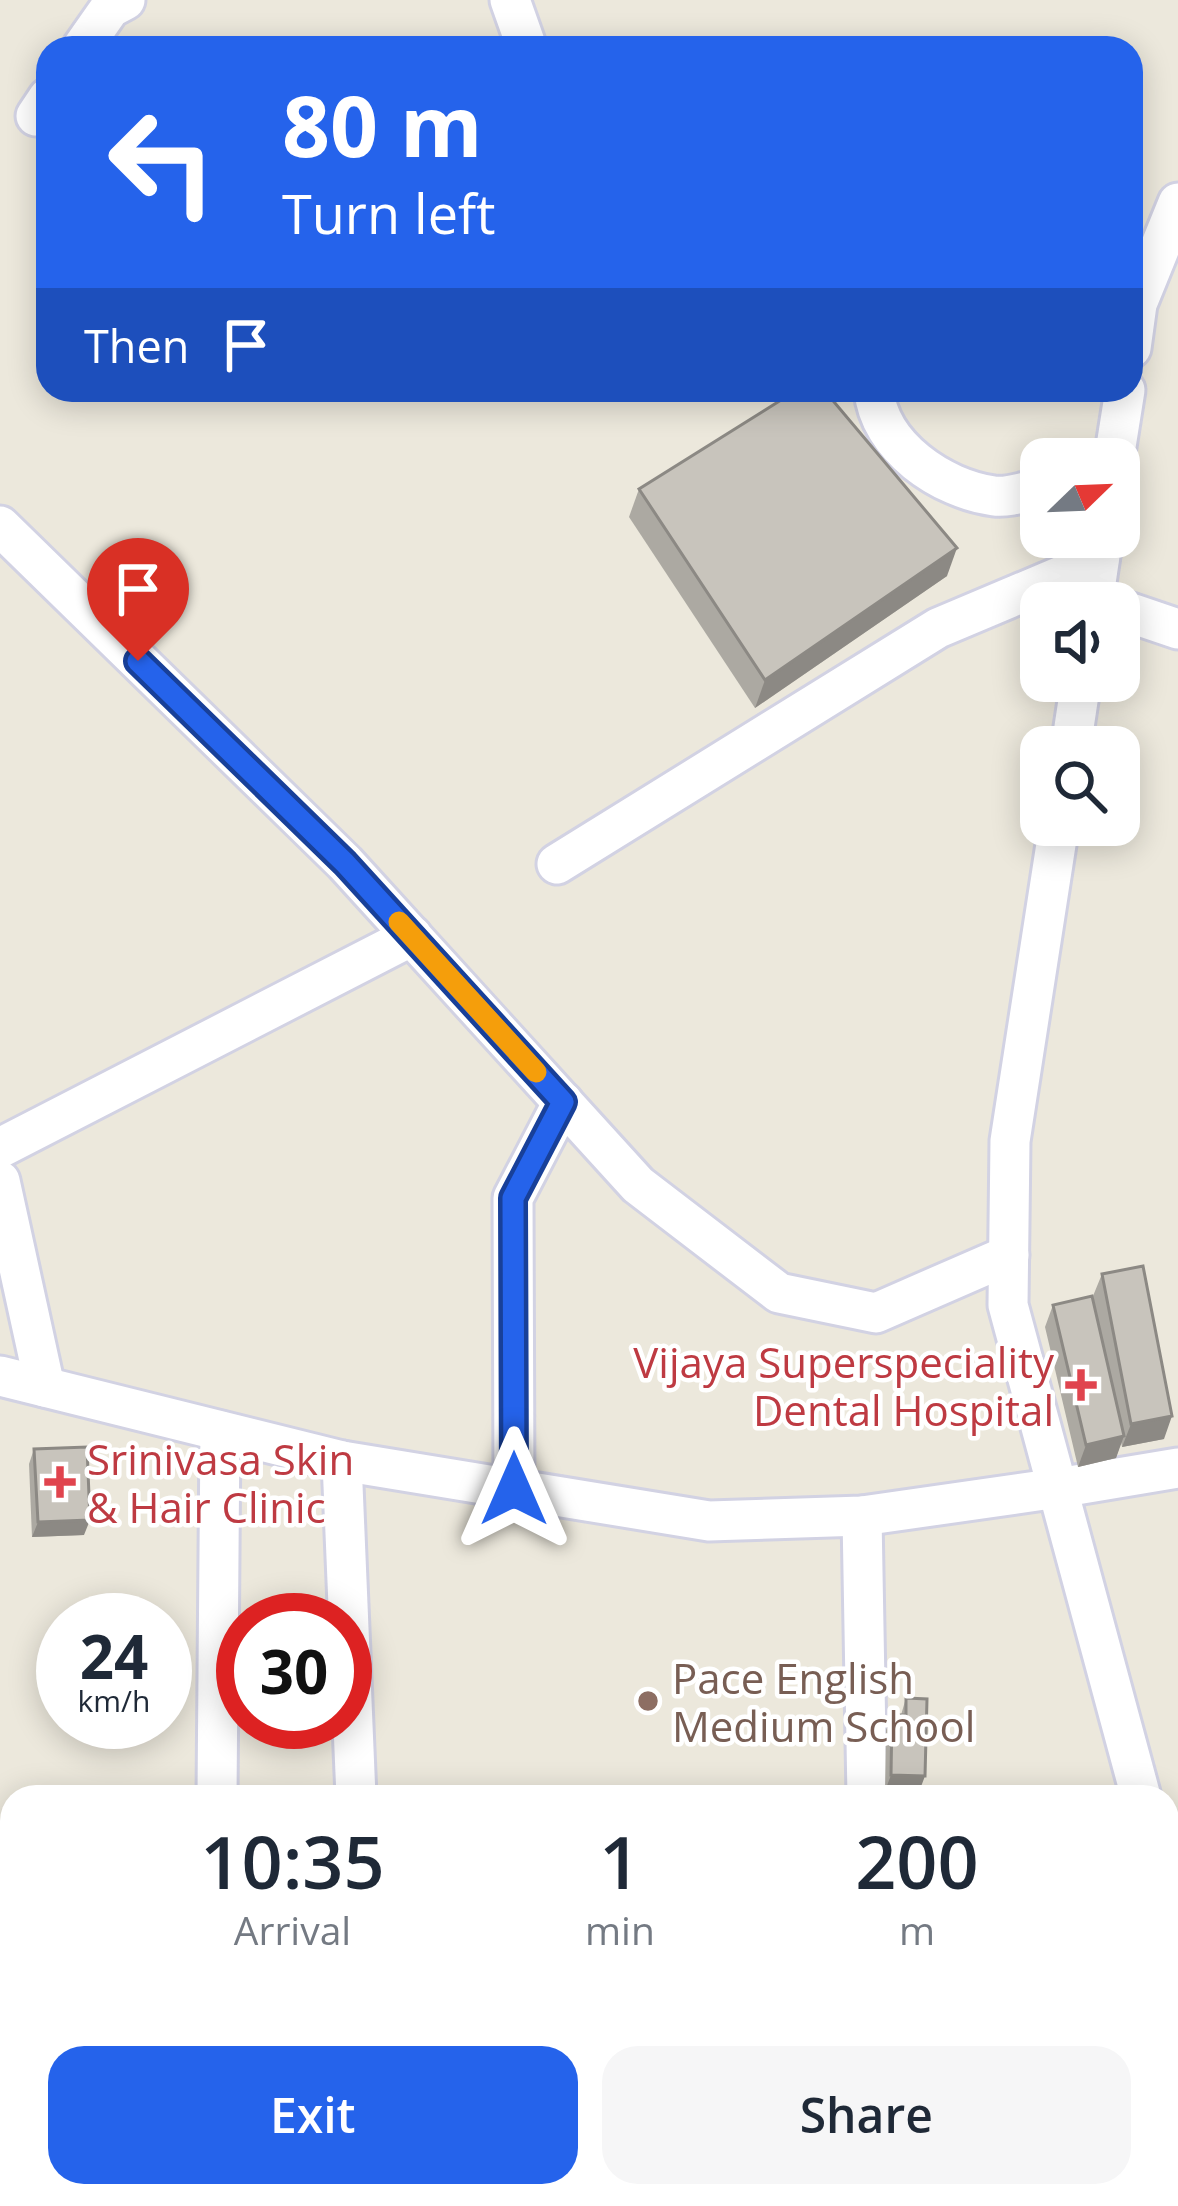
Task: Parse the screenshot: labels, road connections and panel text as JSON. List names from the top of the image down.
{
  "places": {
    "health": ["Vijaya Superspeciality Dental Hospital", "Srinivasa Skin & Hair Clinic"],
    "other": ["Pace English Medium School"]
  },
  "north": "top right",
  "page": {
    "turn": ["80 m", "Turn left"],
    "then": "Then",
    "speed": "24 km/h",
    "limit": "30",
    "eta": [
      "10:35",
      "Arrival",
      "1",
      "min",
      "200",
      "m"
    ],
    "buttons": ["Exit", "Share"]
  }
}
